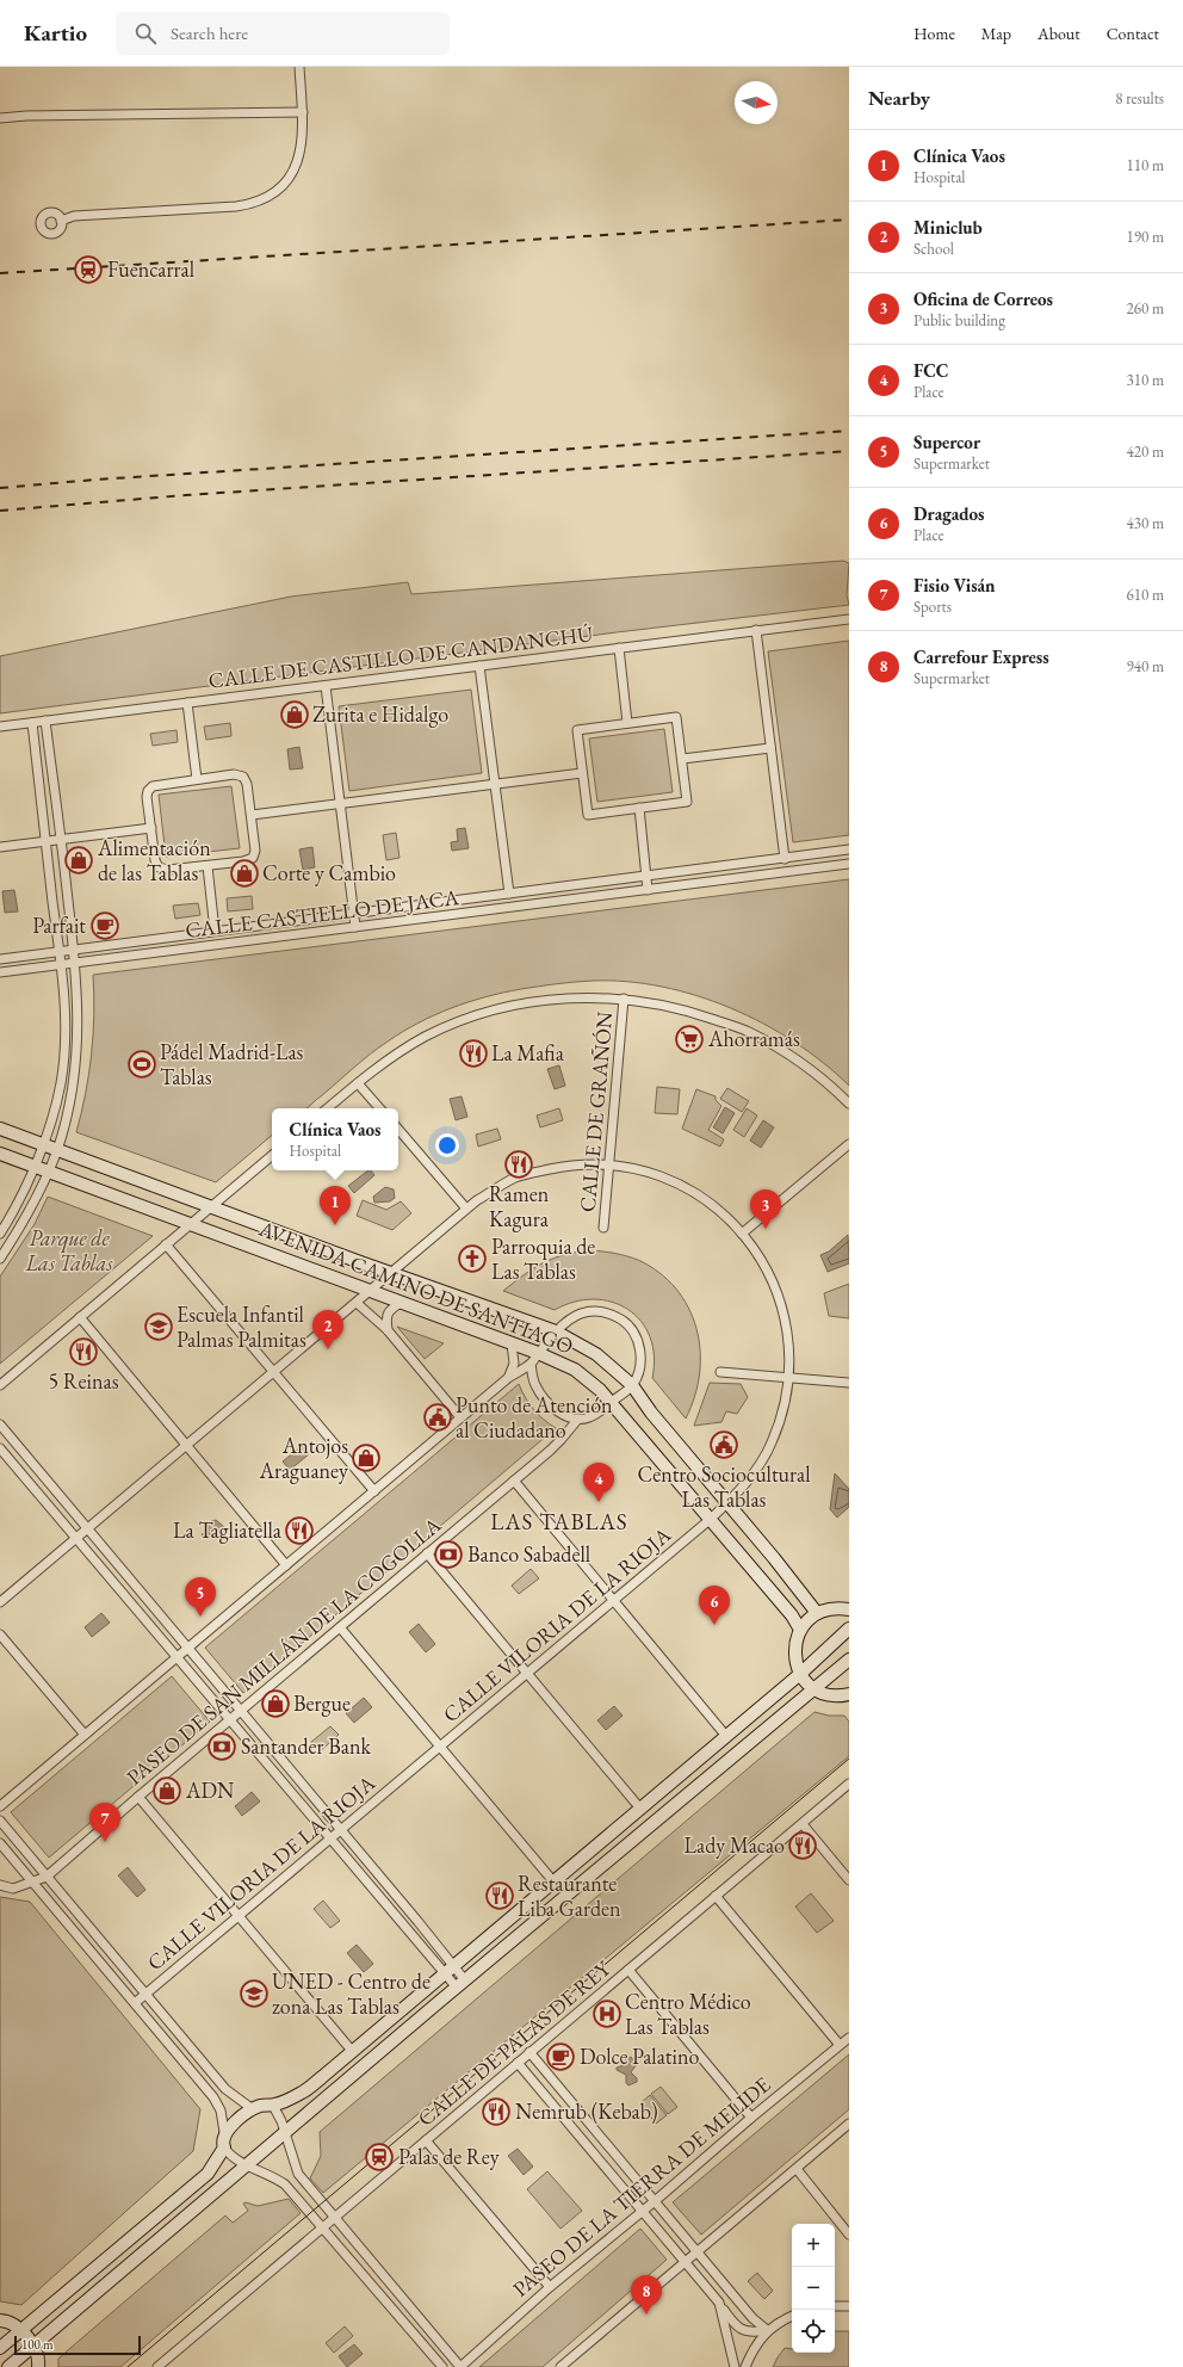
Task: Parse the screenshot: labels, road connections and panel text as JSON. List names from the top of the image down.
{
  "streets": {
    "street": [
      "CALLE DE CASTILLO DE CANDANCHÚ",
      "CALLE CASTIELLO DE JACA",
      "CALLE DE GRAÑÓN",
      "AVENIDA CAMINO DE SANTIAGO",
      "CALLE VILORIA DE LA RIOJA",
      "PASEO DE SAN MILLÁN DE LA COGOLLA",
      "CALLE DE PALAS DE REY",
      "PASEO DE LA TIERRA DE MELIDE"
    ]
  },
  "crossings": [
    ["CALLE DE GRAÑÓN", "CALLE VILORIA DE LA RIOJA"],
    ["AVENIDA CAMINO DE SANTIAGO", "CALLE VILORIA DE LA RIOJA"],
    ["AVENIDA CAMINO DE SANTIAGO", "PASEO DE SAN MILLÁN DE LA COGOLLA"]
  ],
  "districts": ["LAS TABLAS"],
  "parks": ["Parque de Las Tablas"],
  "places": {
    "station": ["Fuencarral", "Palas de Rey"],
    "shop": [
      "Zurita e Hidalgo",
      "Alimentación de las Tablas",
      "Corte y Cambio",
      "Antojos Araguaney",
      "Bergue",
      "ADN"
    ],
    "cafe": ["Parfait", "Dolce Palatino"],
    "supermarket": ["Ahorramás"],
    "restaurant": [
      "La Mafia",
      "Ramen Kagura",
      "5 Reinas",
      "La Tagliatella",
      "Lady Macao",
      "Restaurante Liba Garden",
      "Nemrub (Kebab)"
    ],
    "sports": ["Pádel Madrid-Las Tablas"],
    "church": ["Parroquia de Las Tablas"],
    "school or university": ["Escuela Infantil Palmas Palmitas", "UNED - Centro de zona Las Tablas"],
    "public building": ["Punto de Atención al Ciudadano", "Centro Sociocultural Las Tablas"],
    "bank": ["Banco Sabadell", "Santander Bank"],
    "hospital": ["Centro Médico Las Tablas"]
  },
  "scale_bar": "100 m",
  "north": "right",
  "page": {
    "header": "Kartio",
    "search": "Search here",
    "nav": [
      "Home",
      "Map",
      "About",
      "Contact"
    ],
    "heading": ["Nearby", "8 results"],
    "list": [
      {
        "mark": "1",
        "name": "Clínica Vaos",
        "note": "Hospital",
        "value": "110 m"
      },
      {
        "mark": "2",
        "name": "Miniclub",
        "note": "School",
        "value": "190 m"
      },
      {
        "mark": "3",
        "name": "Oficina de Correos",
        "note": "Public building",
        "value": "260 m"
      },
      {
        "mark": "4",
        "name": "FCC",
        "note": "Place",
        "value": "310 m"
      },
      {
        "mark": "5",
        "name": "Supercor",
        "note": "Supermarket",
        "value": "420 m"
      },
      {
        "mark": "6",
        "name": "Dragados",
        "note": "Place",
        "value": "430 m"
      },
      {
        "mark": "7",
        "name": "Fisio Visán",
        "note": "Sports",
        "value": "610 m"
      },
      {
        "mark": "8",
        "name": "Carrefour Express",
        "note": "Supermarket",
        "value": "940 m"
      }
    ],
    "popup": ["Clínica Vaos", "Hospital"],
    "pins": [
      "1",
      "3",
      "2",
      "4",
      "5",
      "6",
      "7",
      "8"
    ],
    "map_buttons": ["+", "−"],
    "scale": "100 m"
  }
}
